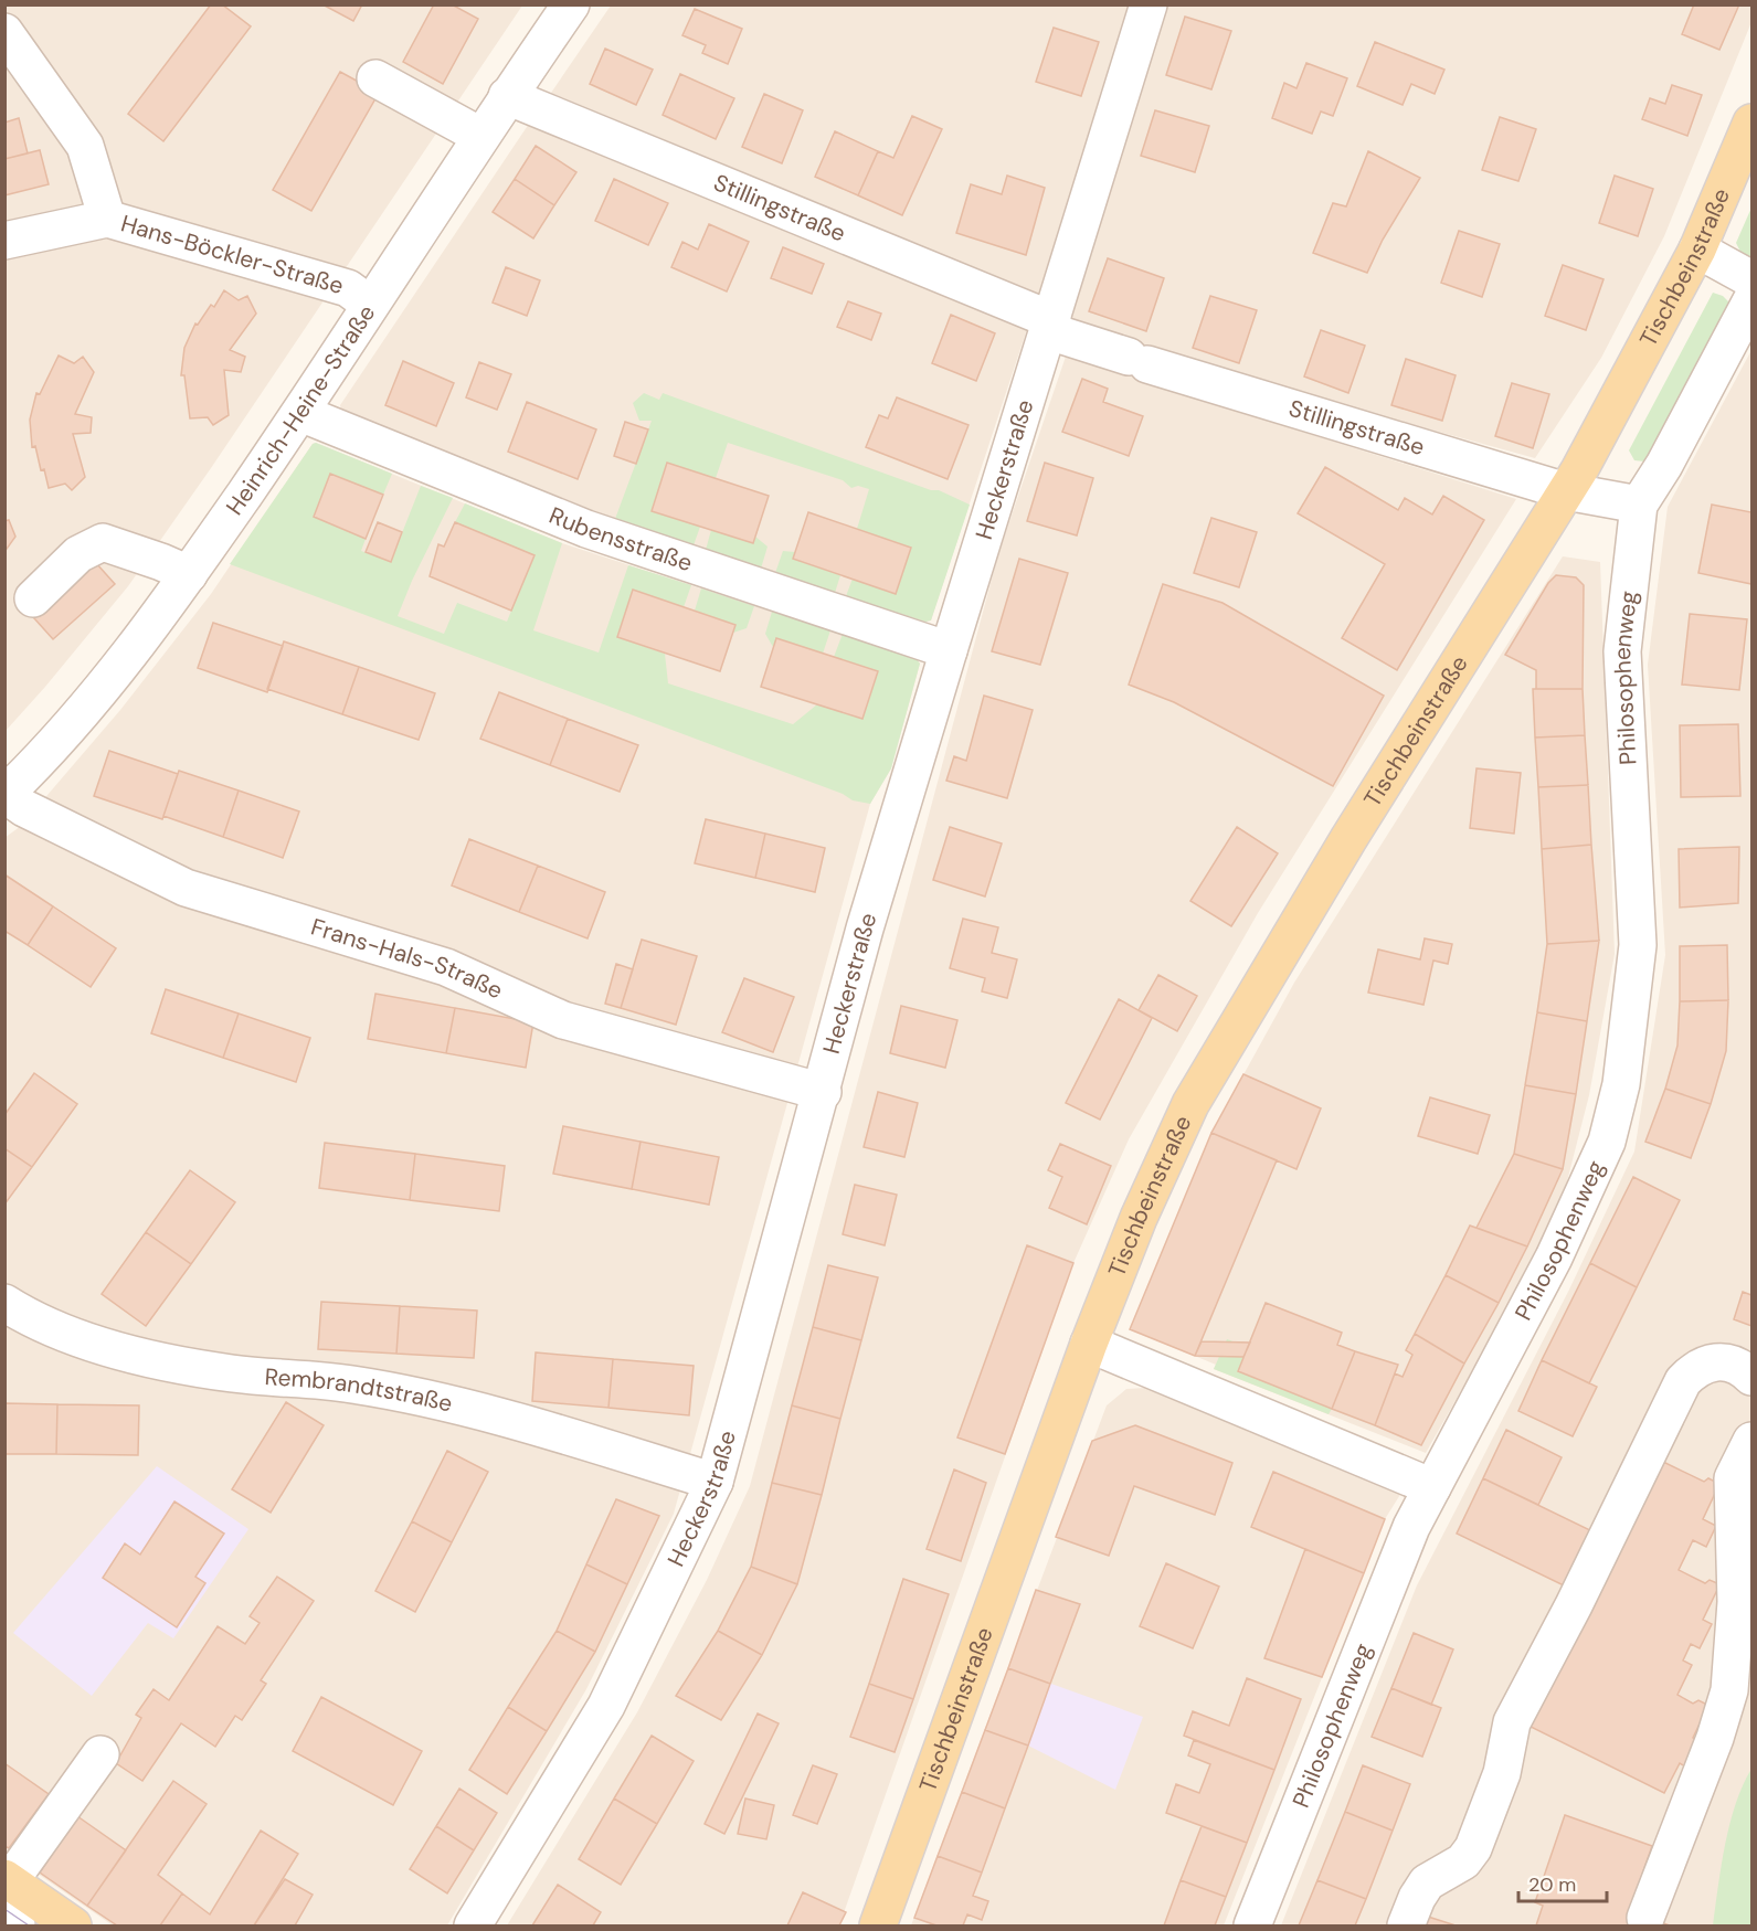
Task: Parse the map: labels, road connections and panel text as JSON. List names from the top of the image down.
{
  "streets": {
    "main road": ["Tischbeinstraße"],
    "street": [
      "Stillingstraße",
      "Hans-Böckler-Straße",
      "Heinrich-Heine-Straße",
      "Heckerstraße",
      "Rubensstraße",
      "Philosophenweg",
      "Frans-Hals-Straße",
      "Rembrandtstraße"
    ]
  },
  "crossings": [
    ["Stillingstraße", "Tischbeinstraße"],
    ["Stillingstraße", "Heinrich-Heine-Straße"],
    ["Stillingstraße", "Heckerstraße"],
    ["Stillingstraße", "Philosophenweg"],
    ["Hans-Böckler-Straße", "Heinrich-Heine-Straße"],
    ["Heinrich-Heine-Straße", "Rubensstraße"],
    ["Heinrich-Heine-Straße", "Frans-Hals-Straße"],
    ["Heckerstraße", "Rubensstraße"],
    ["Heckerstraße", "Frans-Hals-Straße"],
    ["Heckerstraße", "Rembrandtstraße"]
  ],
  "scale_bar": "20 m"
}
